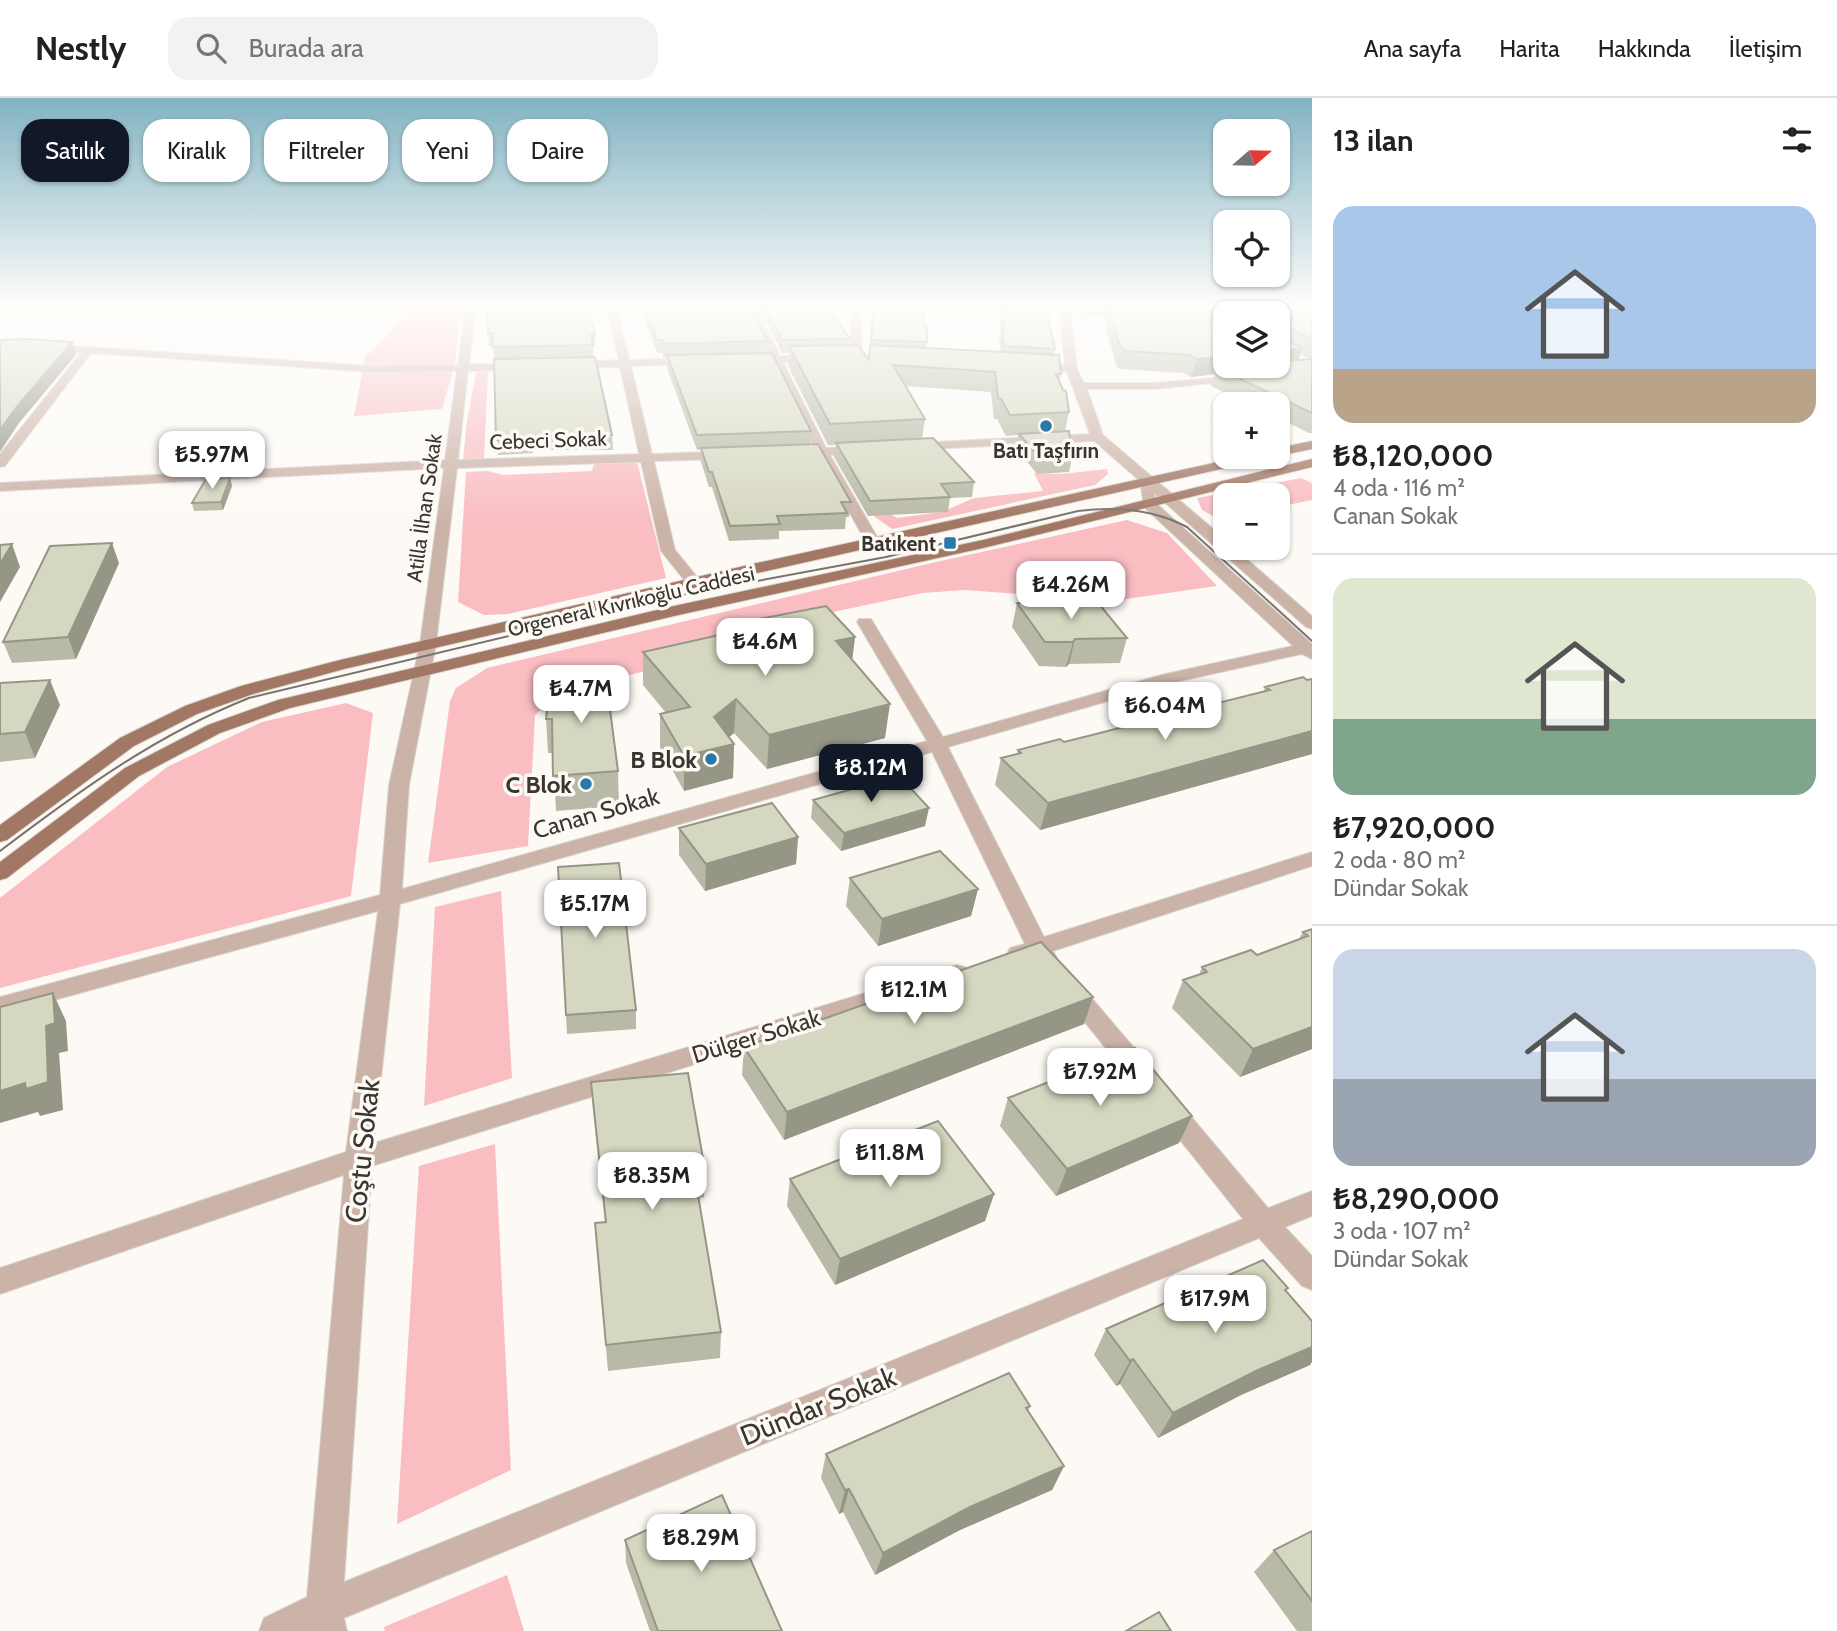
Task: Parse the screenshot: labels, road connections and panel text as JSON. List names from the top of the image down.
{
  "streets": {
    "main road": ["Orgeneral Kıvrıkoğlu Caddesi"],
    "street": [
      "Cebeci Sokak",
      "Atilla İlhan Sokak",
      "Canan Sokak",
      "Dülger Sokak",
      "Coştu Sokak",
      "Dündar Sokak"
    ]
  },
  "crossings": [
    ["Cebeci Sokak", "Atilla İlhan Sokak"],
    ["Atilla İlhan Sokak", "Orgeneral Kıvrıkoğlu Caddesi"],
    ["Atilla İlhan Sokak", "Coştu Sokak"],
    ["Orgeneral Kıvrıkoğlu Caddesi", "Coştu Sokak"],
    ["Canan Sokak", "Coştu Sokak"],
    ["Dülger Sokak", "Coştu Sokak"],
    ["Coştu Sokak", "Dündar Sokak"]
  ],
  "places": {
    "other": ["Batı Taşfırın", "B Blok", "C Blok"],
    "transit": ["Batıkent"]
  },
  "north": "right",
  "page": {
    "header": "Nestly",
    "search": "Burada ara",
    "nav": [
      "Ana sayfa",
      "Harita",
      "Hakkında",
      "İletişim"
    ],
    "heading": "13 ilan",
    "map_buttons": ["+", "−"],
    "chip": [
      "Satılık",
      "Kiralık",
      "Filtreler",
      "Yeni",
      "Daire"
    ],
    "list": [
      {
        "name": "₺8,120,000",
        "note": "4 oda · 116 m² · Canan Sokak"
      },
      {
        "name": "₺7,920,000",
        "note": "2 oda · 80 m² · Dündar Sokak"
      },
      {
        "name": "₺8,290,000",
        "note": "3 oda · 107 m² · Dündar Sokak"
      }
    ],
    "price": [
      "₺5.97M",
      "₺4.26M",
      "₺4.6M",
      "₺4.7M",
      "₺6.04M",
      "₺8.12M",
      "₺5.17M",
      "₺12.1M",
      "₺7.92M",
      "₺11.8M",
      "₺8.35M",
      "₺17.9M",
      "₺8.29M"
    ]
  }
}
